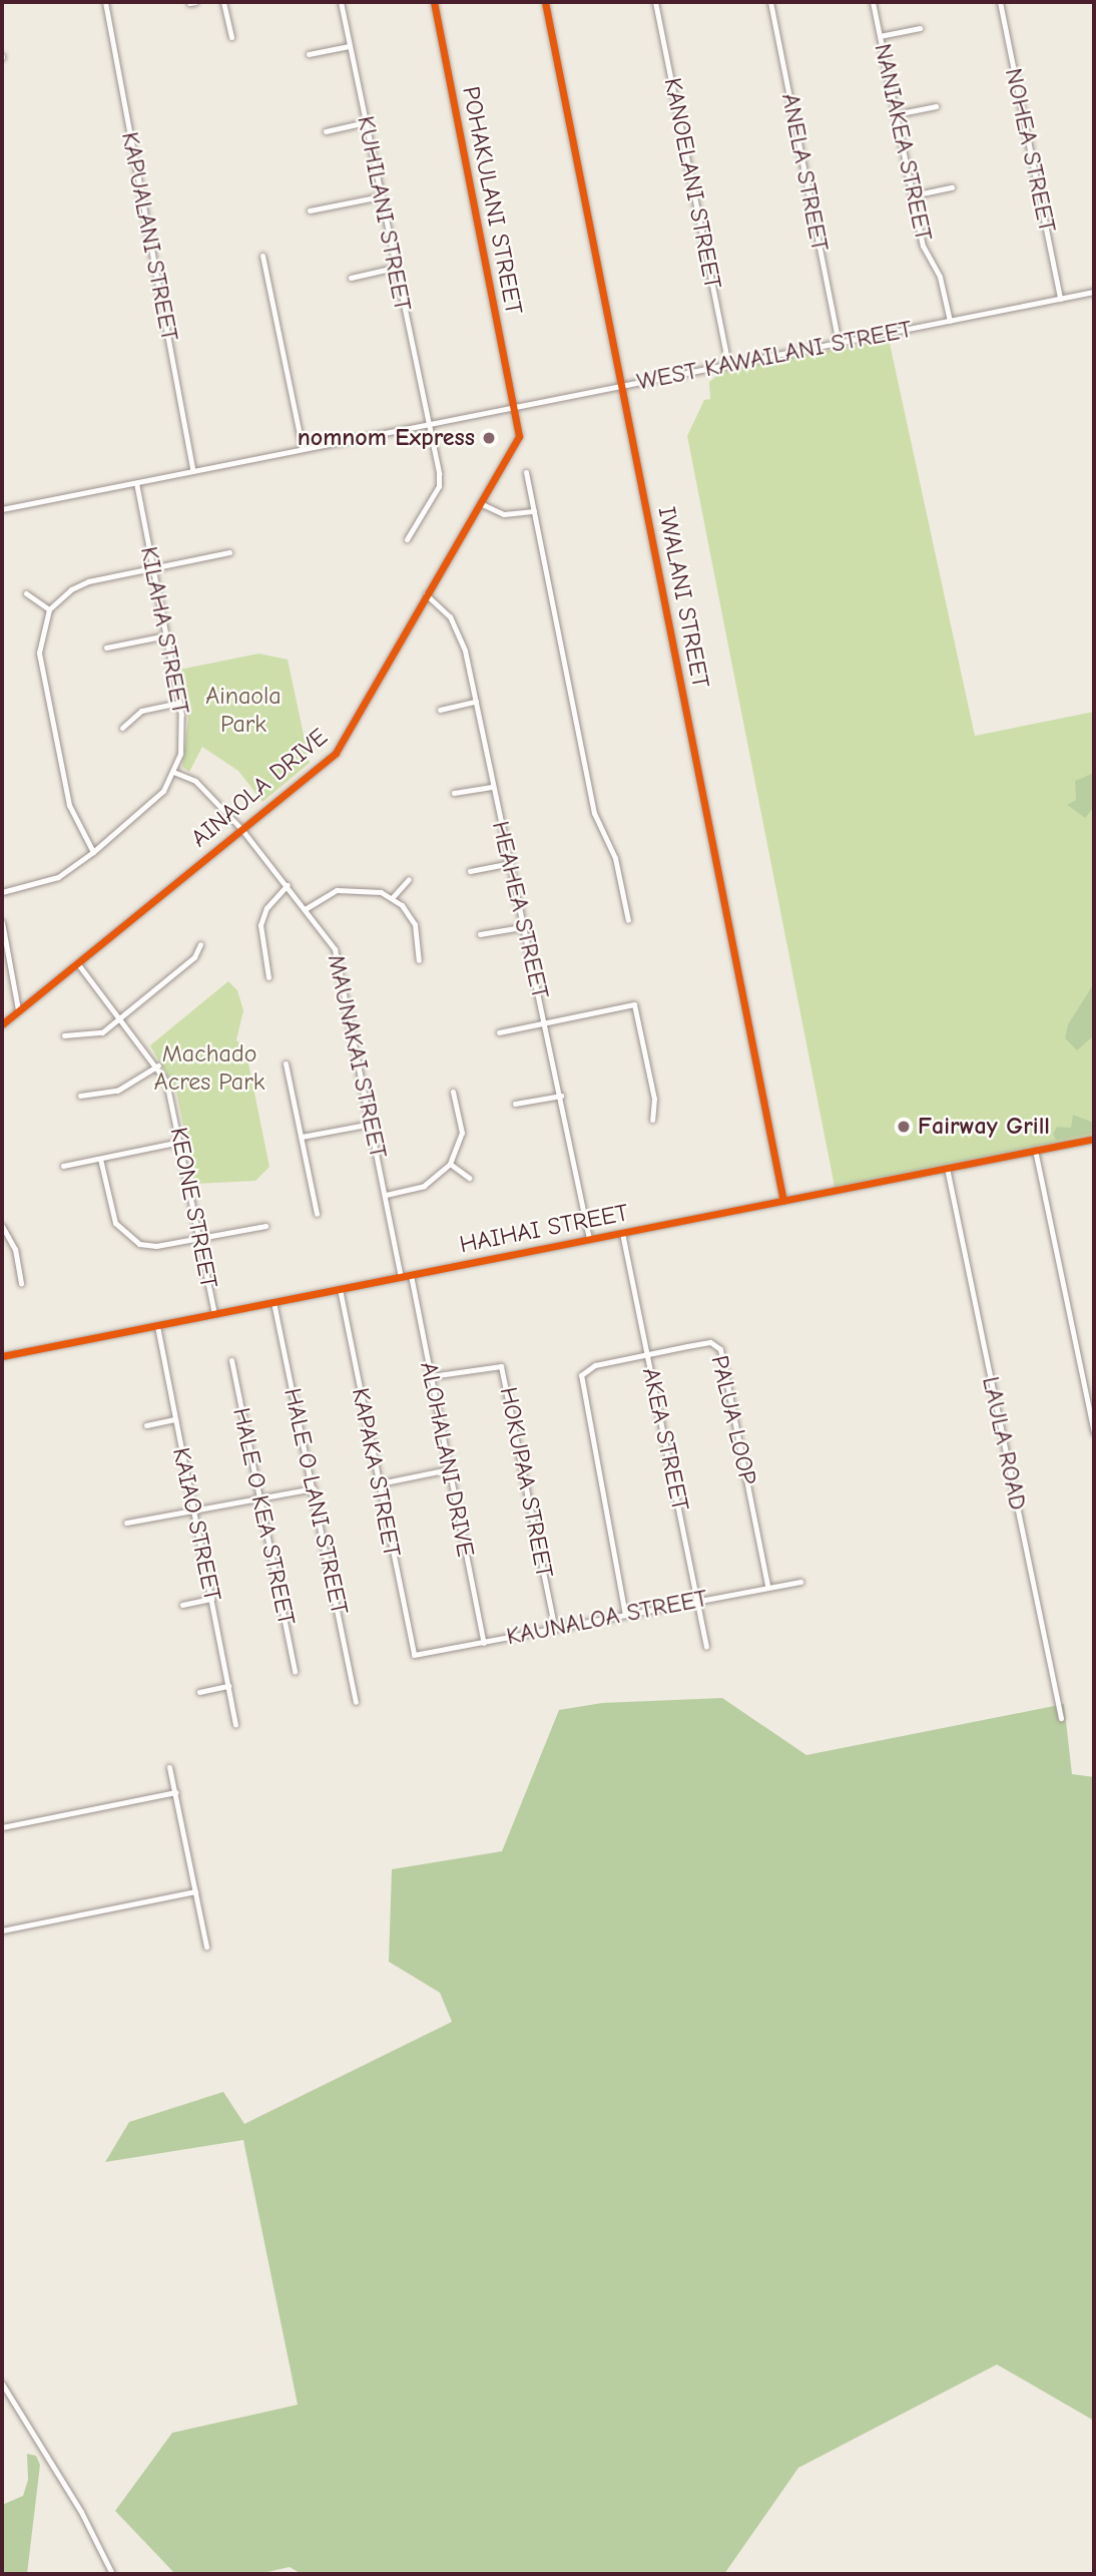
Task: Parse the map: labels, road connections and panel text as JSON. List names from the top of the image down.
{
  "streets": {
    "street": [
      "NANIAKEA STREET",
      "NOHEA STREET",
      "ANELA STREET",
      "KANOELANI STREET",
      "POHAKULANI STREET",
      "KUHILANI STREET",
      "KAPUALANI STREET",
      "WEST KAWAILANI STREET",
      "IWALANI STREET",
      "KILAHA STREET",
      "AINAOLA DRIVE",
      "HEAHEA STREET",
      "MAUNAKAI STREET",
      "KEONE STREET",
      "HAIHAI STREET",
      "PALUA LOOP",
      "AKEA STREET",
      "LAULA ROAD",
      "ALOHALANI DRIVE",
      "KAPAKA STREET",
      "HOKUPAA STREET",
      "HALE O LANI STREET",
      "HALE O KEA STREET",
      "KAIAO STREET",
      "KAUNALOA STREET"
    ]
  },
  "crossings": [
    ["NANIAKEA STREET", "WEST KAWAILANI STREET"],
    ["NOHEA STREET", "WEST KAWAILANI STREET"],
    ["ANELA STREET", "WEST KAWAILANI STREET"],
    ["KANOELANI STREET", "WEST KAWAILANI STREET"],
    ["POHAKULANI STREET", "WEST KAWAILANI STREET"],
    ["POHAKULANI STREET", "AINAOLA DRIVE"],
    ["KUHILANI STREET", "WEST KAWAILANI STREET"],
    ["KAPUALANI STREET", "WEST KAWAILANI STREET"],
    ["WEST KAWAILANI STREET", "IWALANI STREET"],
    ["WEST KAWAILANI STREET", "KILAHA STREET"],
    ["WEST KAWAILANI STREET", "AINAOLA DRIVE"],
    ["IWALANI STREET", "HAIHAI STREET"],
    ["KILAHA STREET", "MAUNAKAI STREET"],
    ["AINAOLA DRIVE", "HEAHEA STREET"],
    ["AINAOLA DRIVE", "MAUNAKAI STREET"],
    ["AINAOLA DRIVE", "KEONE STREET"],
    ["HEAHEA STREET", "HAIHAI STREET"],
    ["MAUNAKAI STREET", "HAIHAI STREET"],
    ["KEONE STREET", "HAIHAI STREET"],
    ["HAIHAI STREET", "AKEA STREET"],
    ["HAIHAI STREET", "LAULA ROAD"],
    ["HAIHAI STREET", "ALOHALANI DRIVE"],
    ["HAIHAI STREET", "KAPAKA STREET"],
    ["HAIHAI STREET", "HALE O LANI STREET"],
    ["HAIHAI STREET", "KAIAO STREET"],
    ["PALUA LOOP", "AKEA STREET"],
    ["PALUA LOOP", "KAUNALOA STREET"],
    ["AKEA STREET", "KAUNALOA STREET"],
    ["ALOHALANI DRIVE", "HOKUPAA STREET"],
    ["ALOHALANI DRIVE", "KAUNALOA STREET"],
    ["KAPAKA STREET", "KAUNALOA STREET"],
    ["HOKUPAA STREET", "KAUNALOA STREET"]
  ],
  "parks": ["Ainaola Park", "Machado Acres Park"],
  "places": ["nomnom Express", "Fairway Grill"]
}
